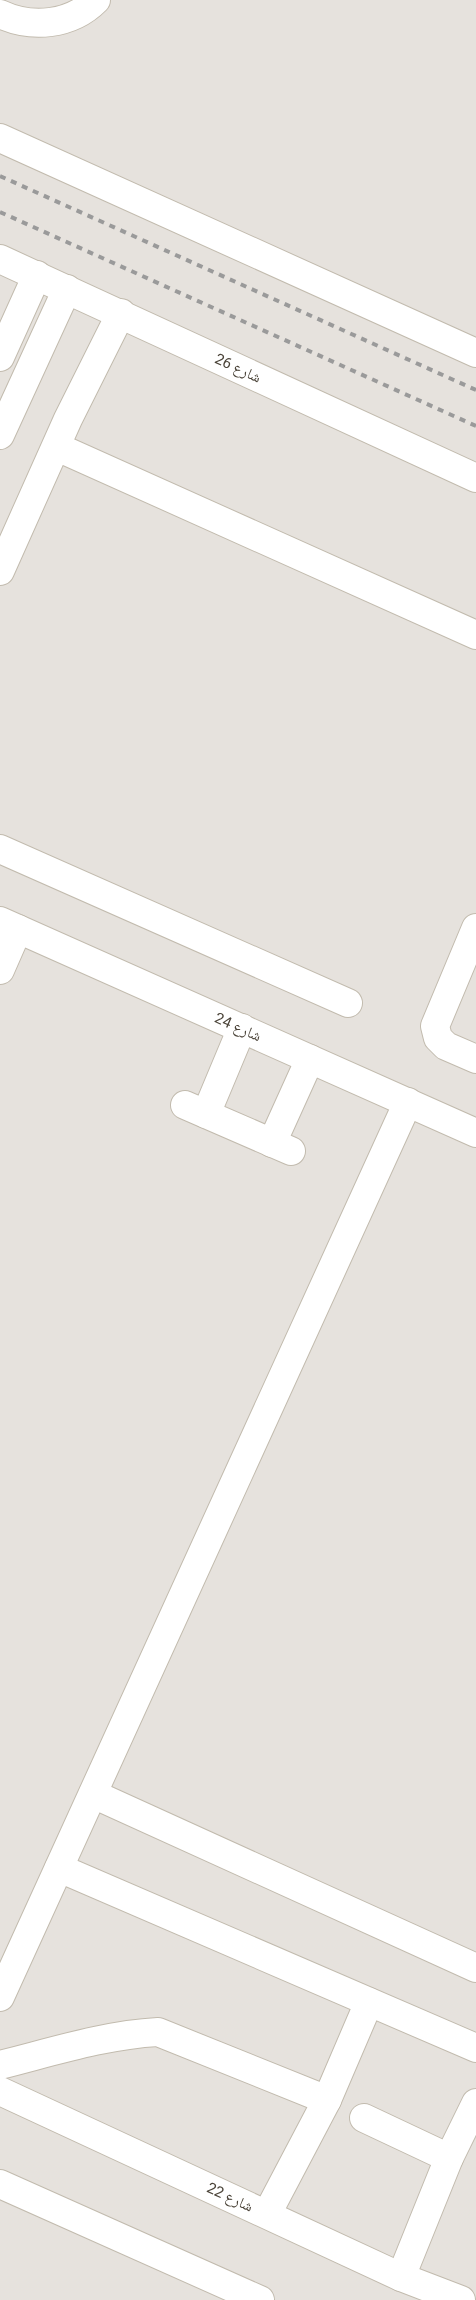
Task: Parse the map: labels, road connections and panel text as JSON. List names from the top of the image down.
{
  "streets": {
    "street": ["شارع 26", "شارع 24", "شارع 22"]
  }
}
